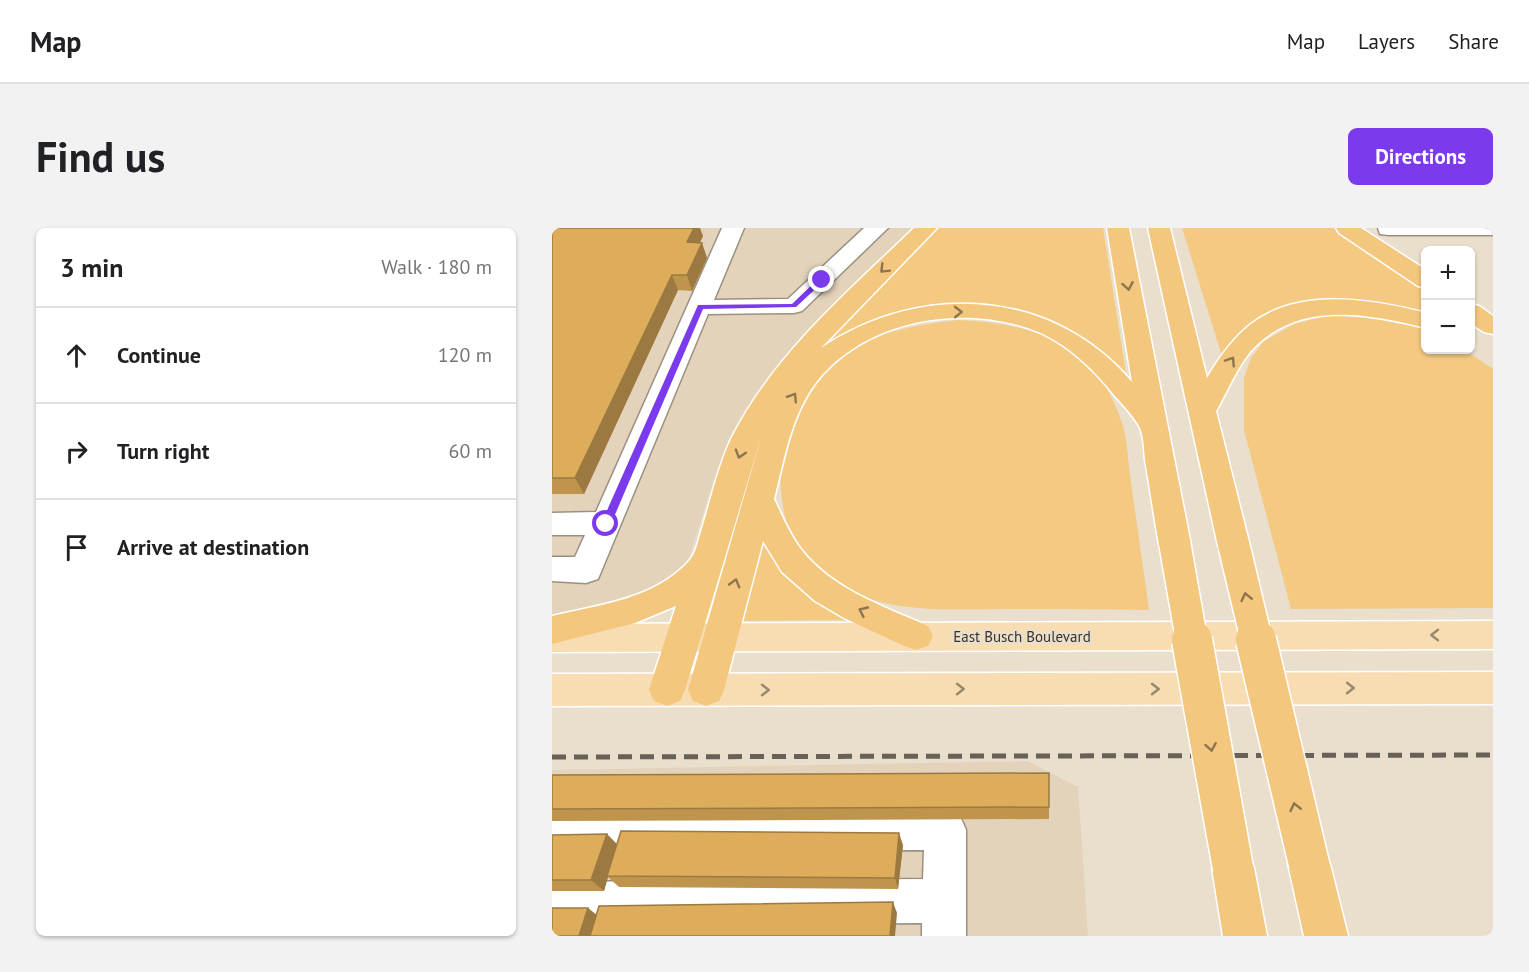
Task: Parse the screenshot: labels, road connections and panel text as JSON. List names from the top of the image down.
{
  "streets": {
    "main road": ["East Busch Boulevard"]
  },
  "page": {
    "header": "Map",
    "nav": ["Map", "Layers", "Share"],
    "buttons": "Directions",
    "title": "Find us",
    "heading": ["3 min", "Walk · 180 m"],
    "map_buttons": ["+", "−"],
    "list": [
      ["Continue", "120 m"],
      ["Turn right", "60 m"],
      "Arrive at destination"
    ]
  }
}
